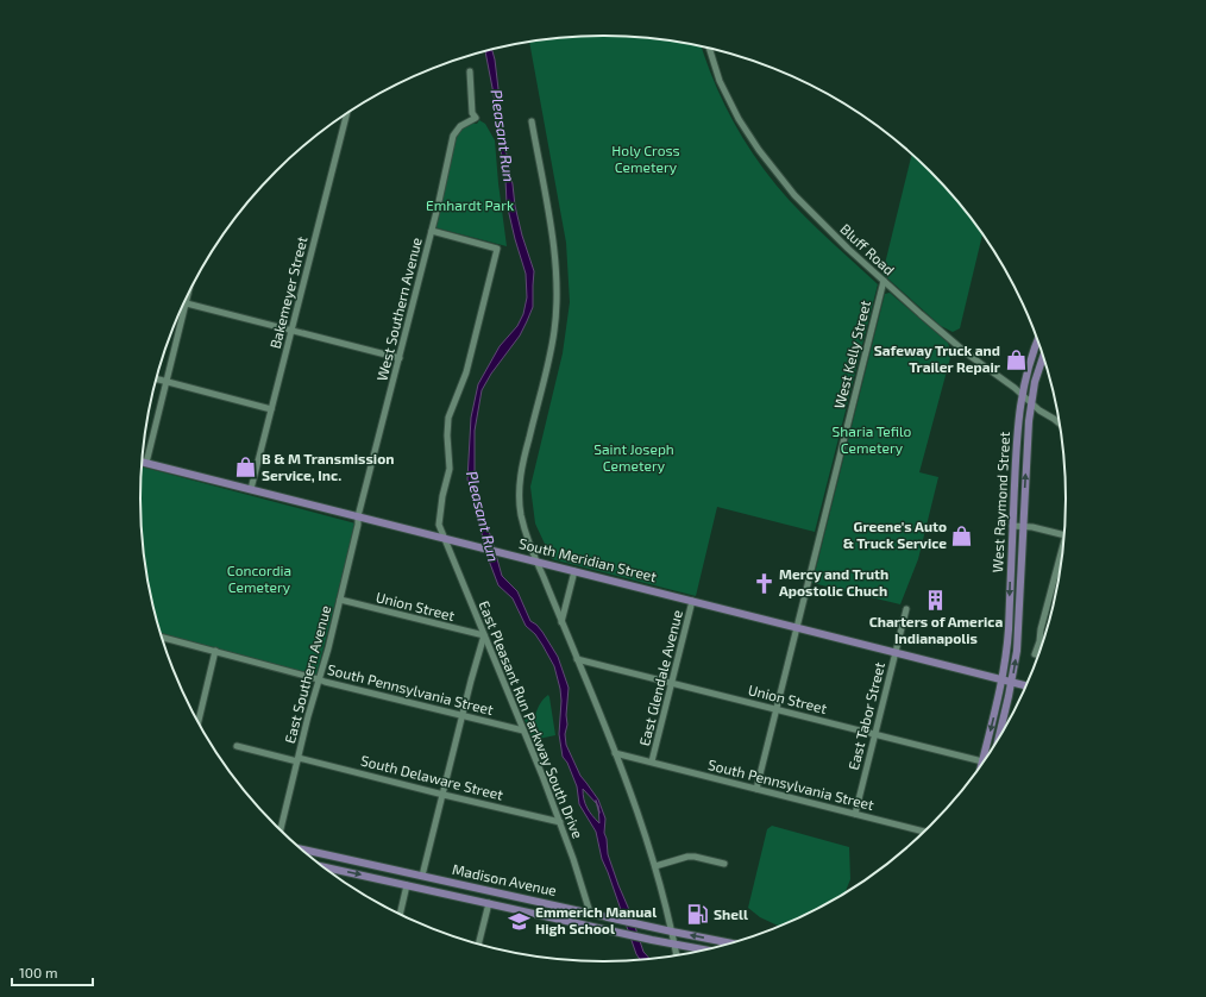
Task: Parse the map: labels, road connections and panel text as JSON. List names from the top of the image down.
{
  "streets": {
    "main road": ["West Raymond Street", "South Meridian Street", "Madison Avenue"],
    "street": [
      "Bluff Road",
      "Bakemeyer Street",
      "West Southern Avenue",
      "West Kelly Street",
      "Union Street",
      "East Southern Avenue",
      "East Glendale Avenue",
      "South Pennsylvania Street",
      "East Tabor Street",
      "East Pleasant Run Parkway South Drive",
      "South Delaware Street"
    ]
  },
  "crossings": [
    ["Bluff Road", "West Kelly Street"],
    ["Bluff Road", "West Raymond Street"],
    ["Bakemeyer Street", "South Meridian Street"],
    ["West Southern Avenue", "South Meridian Street"],
    ["West Southern Avenue", "East Southern Avenue"],
    ["West Southern Avenue", "East Pleasant Run Parkway South Drive"],
    ["West Kelly Street", "South Meridian Street"],
    ["West Kelly Street", "Union Street"],
    ["West Kelly Street", "South Pennsylvania Street"],
    ["West Raymond Street", "South Meridian Street"],
    ["West Raymond Street", "Union Street"],
    ["South Meridian Street", "East Southern Avenue"],
    ["South Meridian Street", "East Glendale Avenue"],
    ["South Meridian Street", "East Tabor Street"],
    ["South Meridian Street", "East Pleasant Run Parkway South Drive"],
    ["Union Street", "East Southern Avenue"],
    ["Union Street", "East Glendale Avenue"],
    ["Union Street", "East Tabor Street"],
    ["Union Street", "East Pleasant Run Parkway South Drive"],
    ["East Southern Avenue", "South Pennsylvania Street"],
    ["East Southern Avenue", "South Delaware Street"],
    ["East Glendale Avenue", "South Pennsylvania Street"],
    ["South Pennsylvania Street", "East Tabor Street"],
    ["South Pennsylvania Street", "East Pleasant Run Parkway South Drive"],
    ["East Pleasant Run Parkway South Drive", "South Delaware Street"],
    ["East Pleasant Run Parkway South Drive", "Madison Avenue"]
  ],
  "water": ["Pleasant Run"],
  "parks": [
    "Holy Cross Cemetery",
    "Emhardt Park",
    "Sharia Tefilo Cemetery",
    "Saint Joseph Cemetery",
    "Concordia Cemetery"
  ],
  "places": {
    "shop": ["Safeway Truck and Trailer Repair", "B & M Transmission Service, Inc.", "Greene's Auto & Truck Service"],
    "church": ["Mercy and Truth Apostolic Chuch"],
    "building": ["Charters of America Indianapolis"],
    "fuel station": ["Shell"],
    "school or university": ["Emmerich Manual High School"]
  },
  "scale_bar": "100 m"
}
